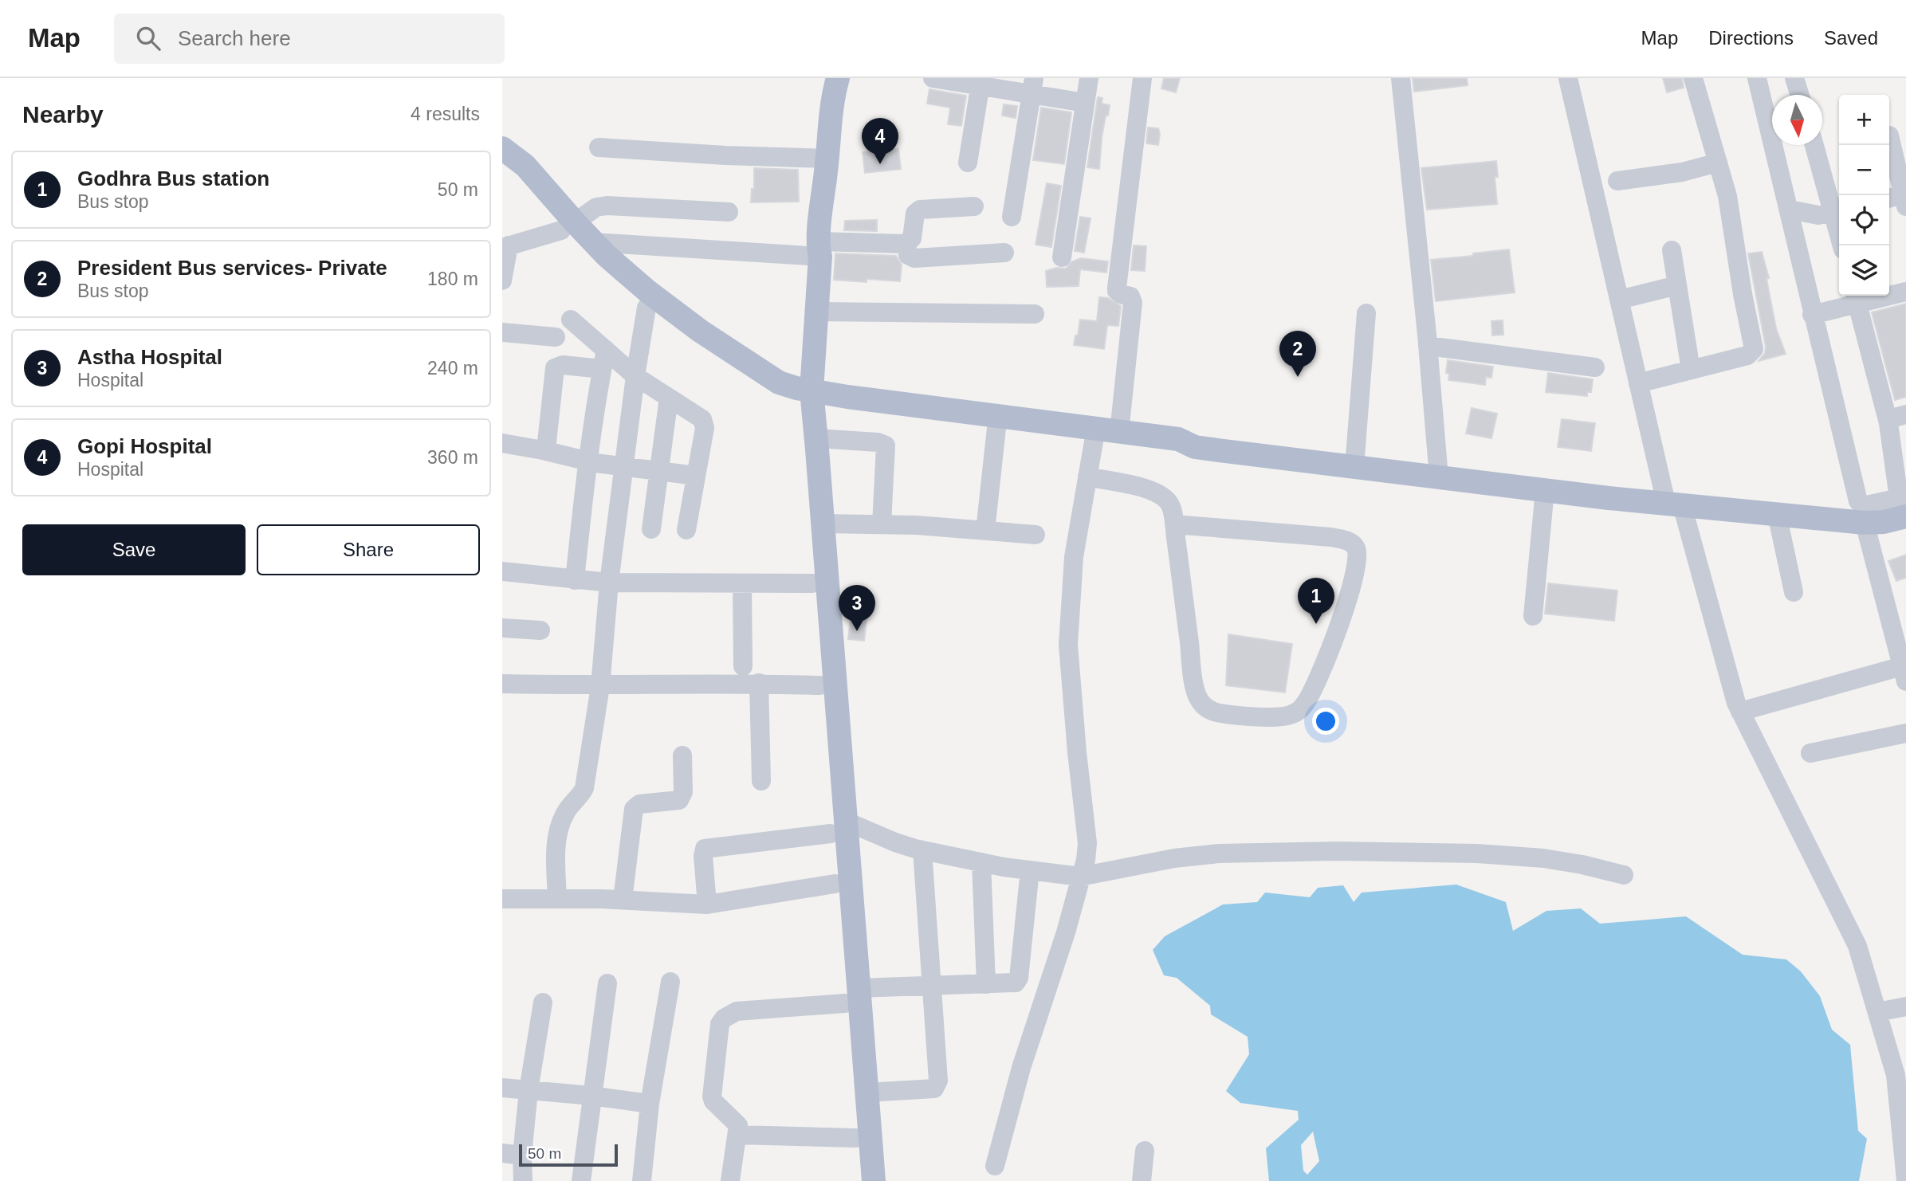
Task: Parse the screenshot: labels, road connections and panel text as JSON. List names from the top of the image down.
{
  "scale_bar": "50 m",
  "north": "bottom",
  "page": {
    "header": "Map",
    "search": "Search here",
    "nav": ["Map", "Directions", "Saved"],
    "heading": ["Nearby", "4 results"],
    "map_buttons": ["+", "−"],
    "pins": [
      "4",
      "2",
      "1",
      "3"
    ],
    "list": [
      {
        "mark": "1",
        "name": "Godhra Bus station",
        "note": "Bus stop",
        "value": "50 m"
      },
      {
        "mark": "2",
        "name": "President Bus services- Private",
        "note": "Bus stop",
        "value": "180 m"
      },
      {
        "mark": "3",
        "name": "Astha Hospital",
        "note": "Hospital",
        "value": "240 m"
      },
      {
        "mark": "4",
        "name": "Gopi Hospital",
        "note": "Hospital",
        "value": "360 m"
      }
    ],
    "buttons": ["Save", "Share"],
    "scale": "50 m"
  }
}
